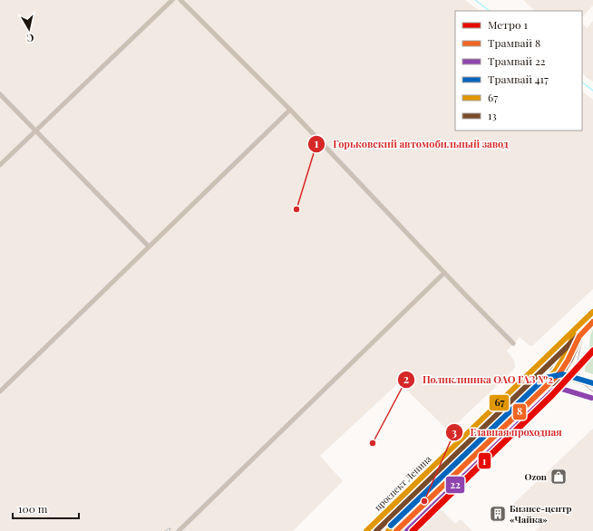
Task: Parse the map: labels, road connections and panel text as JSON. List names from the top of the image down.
{
  "streets": {
    "main road": ["проспект Ленина"]
  },
  "places": {
    "other": ["Горьковский автомобильный завод", "Поликлиника ОАО ГАЗ №2", "Главная проходная"],
    "shop": ["Ozon"],
    "building": ["Бизнес-центр «Чайка»"]
  },
  "lines": [
    "transit line 67",
    "tram line 8",
    "transit line 13",
    "metro line 1",
    "tram line 417",
    "tram line 22"
  ],
  "legend": [
    "Метро 1",
    "Трамвай 8",
    "Трамвай 22",
    "Трамвай 417",
    "67",
    "13"
  ],
  "scale_bar": "100 m",
  "north": "bottom"
}
